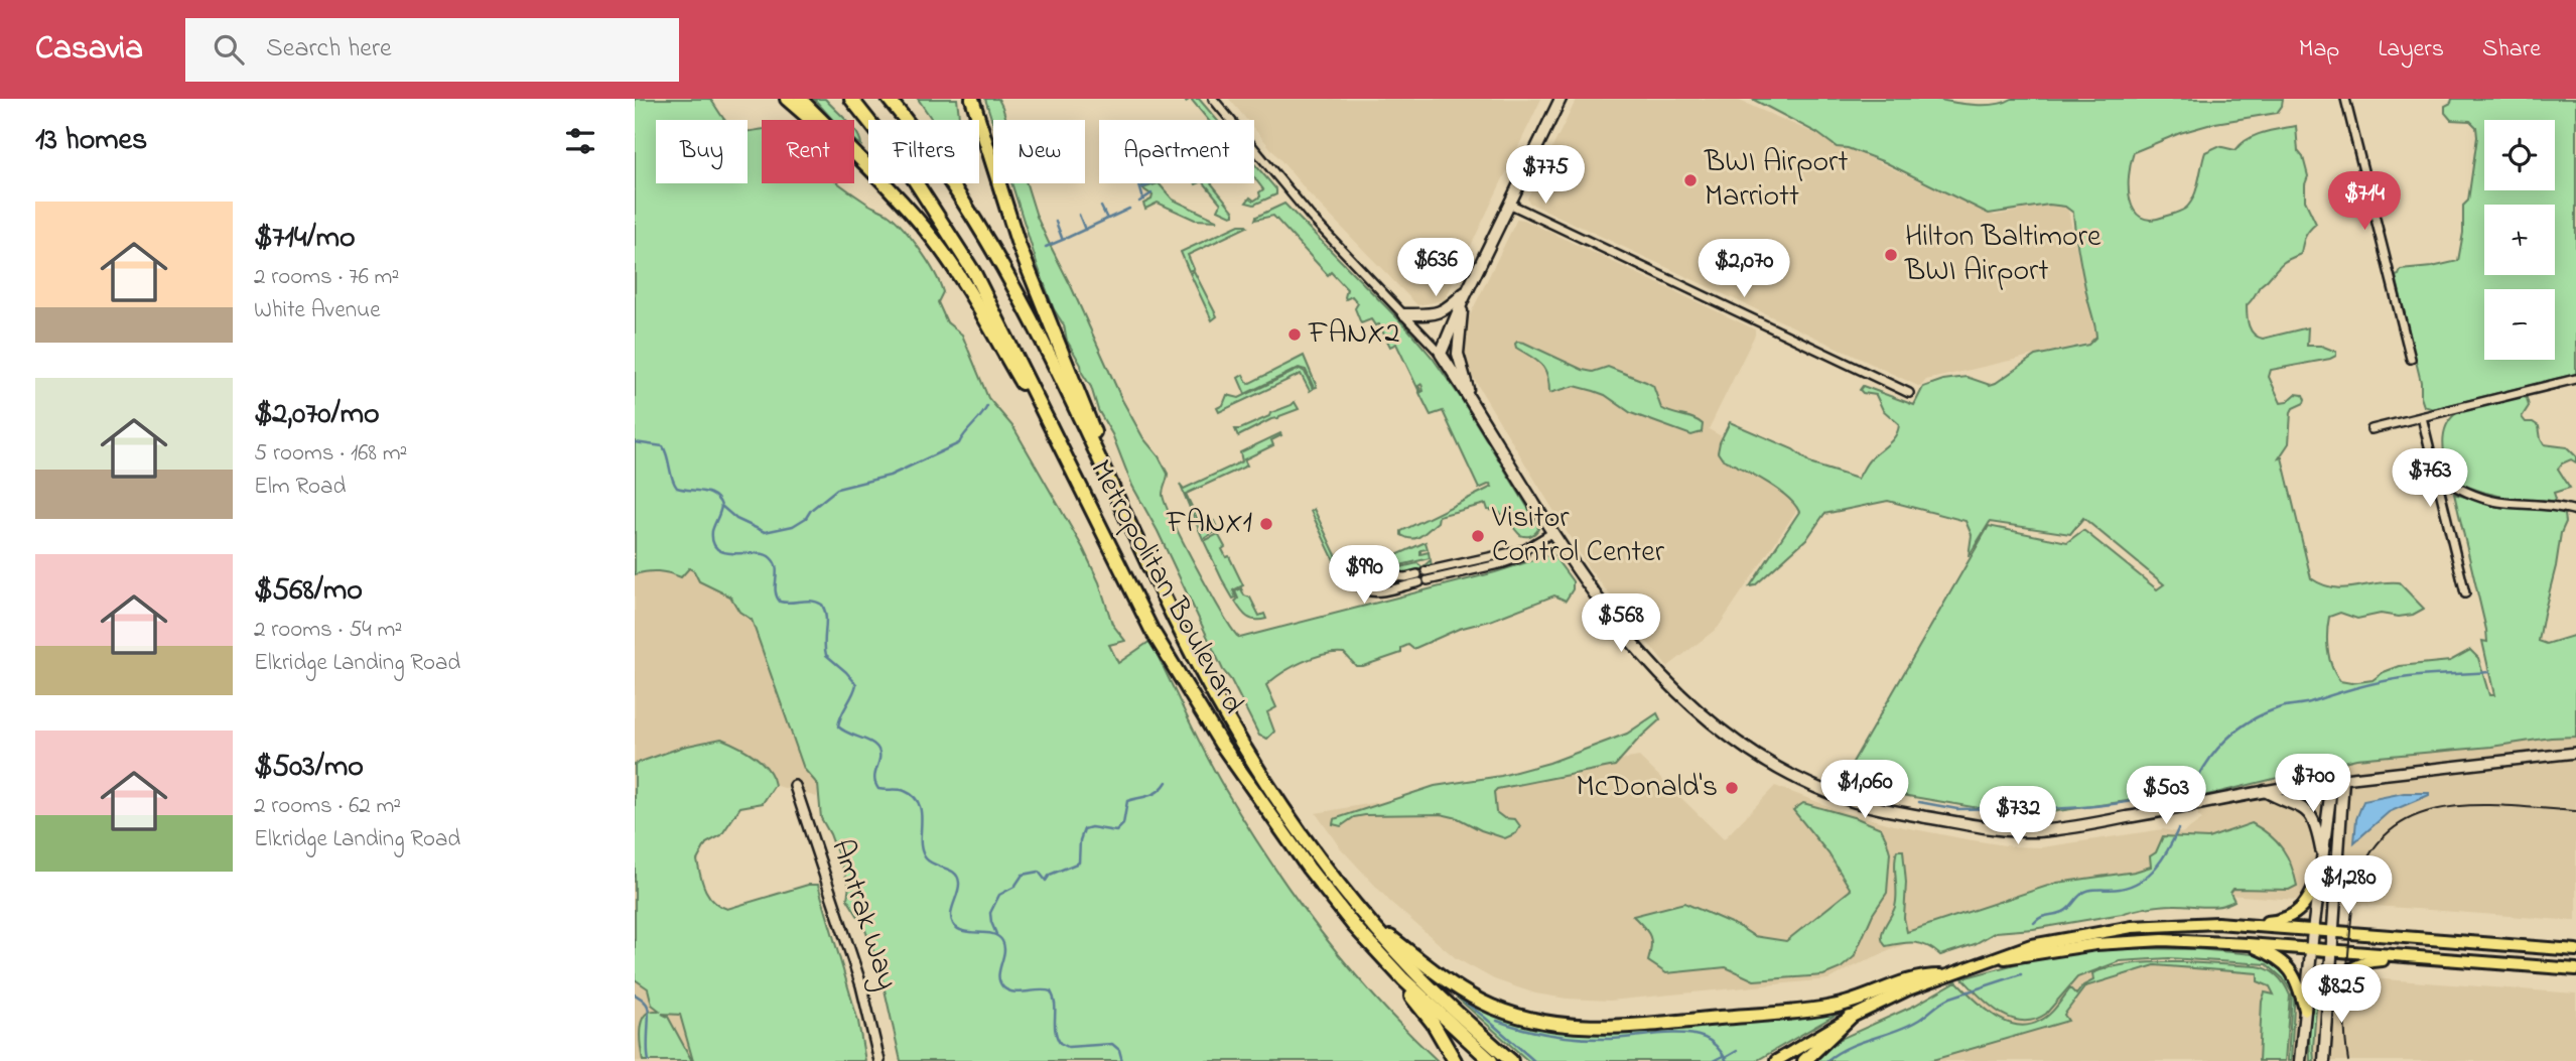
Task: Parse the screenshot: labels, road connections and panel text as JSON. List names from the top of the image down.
{
  "streets": {
    "highway": ["Metropolitan Boulevard"],
    "street": ["Amtrak Way"]
  },
  "places": [
    "BWI Airport Marriott",
    "Hilton Baltimore BWI Airport",
    "FANX2",
    "FANX1",
    "Visitor Control Center",
    "McDonald's"
  ],
  "page": {
    "header": "Casavia",
    "search": "Search here",
    "nav": ["Map", "Layers", "Share"],
    "heading": "13 homes",
    "map_buttons": ["+", "−"],
    "chip": [
      "Buy",
      "Rent",
      "Filters",
      "New",
      "Apartment"
    ],
    "price": [
      "$775",
      "$714",
      "$636",
      "$2,070",
      "$763",
      "$990",
      "$568",
      "$700",
      "$1,060",
      "$503",
      "$732",
      "$1,280",
      "$825"
    ],
    "list": [
      {
        "name": "$714/mo",
        "note": "2 rooms · 76 m² · White Avenue"
      },
      {
        "name": "$2,070/mo",
        "note": "5 rooms · 168 m² · Elm Road"
      },
      {
        "name": "$568/mo",
        "note": "2 rooms · 54 m² · Elkridge Landing Road"
      },
      {
        "name": "$503/mo",
        "note": "2 rooms · 62 m² · Elkridge Landing Road"
      }
    ]
  }
}
